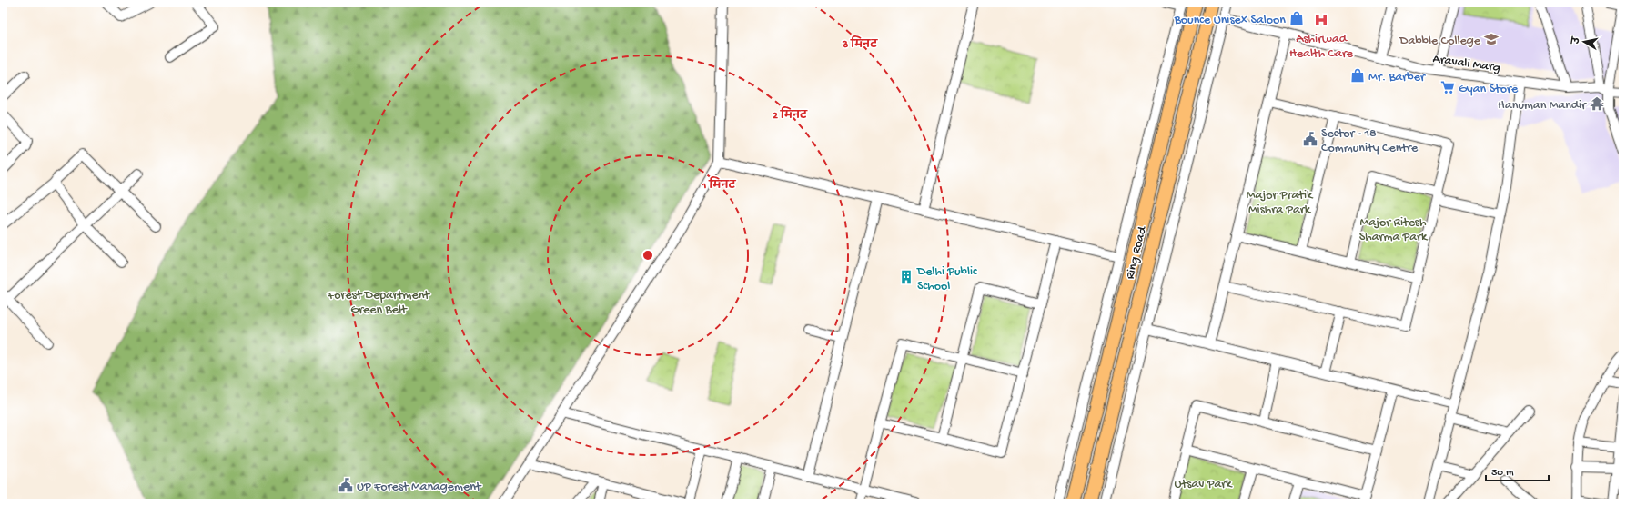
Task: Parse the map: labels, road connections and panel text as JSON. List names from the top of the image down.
{
  "streets": {
    "highway": ["Ring Road"],
    "street": ["Aravali Marg"]
  },
  "parks": [
    "Major Pratik Mishra Park",
    "Major Ritesh Sharma Park",
    "Forest Department Green Belt",
    "Utsav Park"
  ],
  "places": {
    "shop": ["Bounce Unisex Saloon", "Mr. Barber"],
    "hospital": ["Ashirwad Health Care"],
    "school or university": ["Dabble College"],
    "supermarket": ["Gyan Store"],
    "temple": ["Hanuman Mandir"],
    "public building": ["Sector - 18 Community Centre", "UP Forest Management"],
    "building": ["Delhi Public School"]
  },
  "scale_bar": "50 m",
  "north": "left",
  "rings": ["3 मिनट", "2 मिनट", "1 मिनट"]
}
